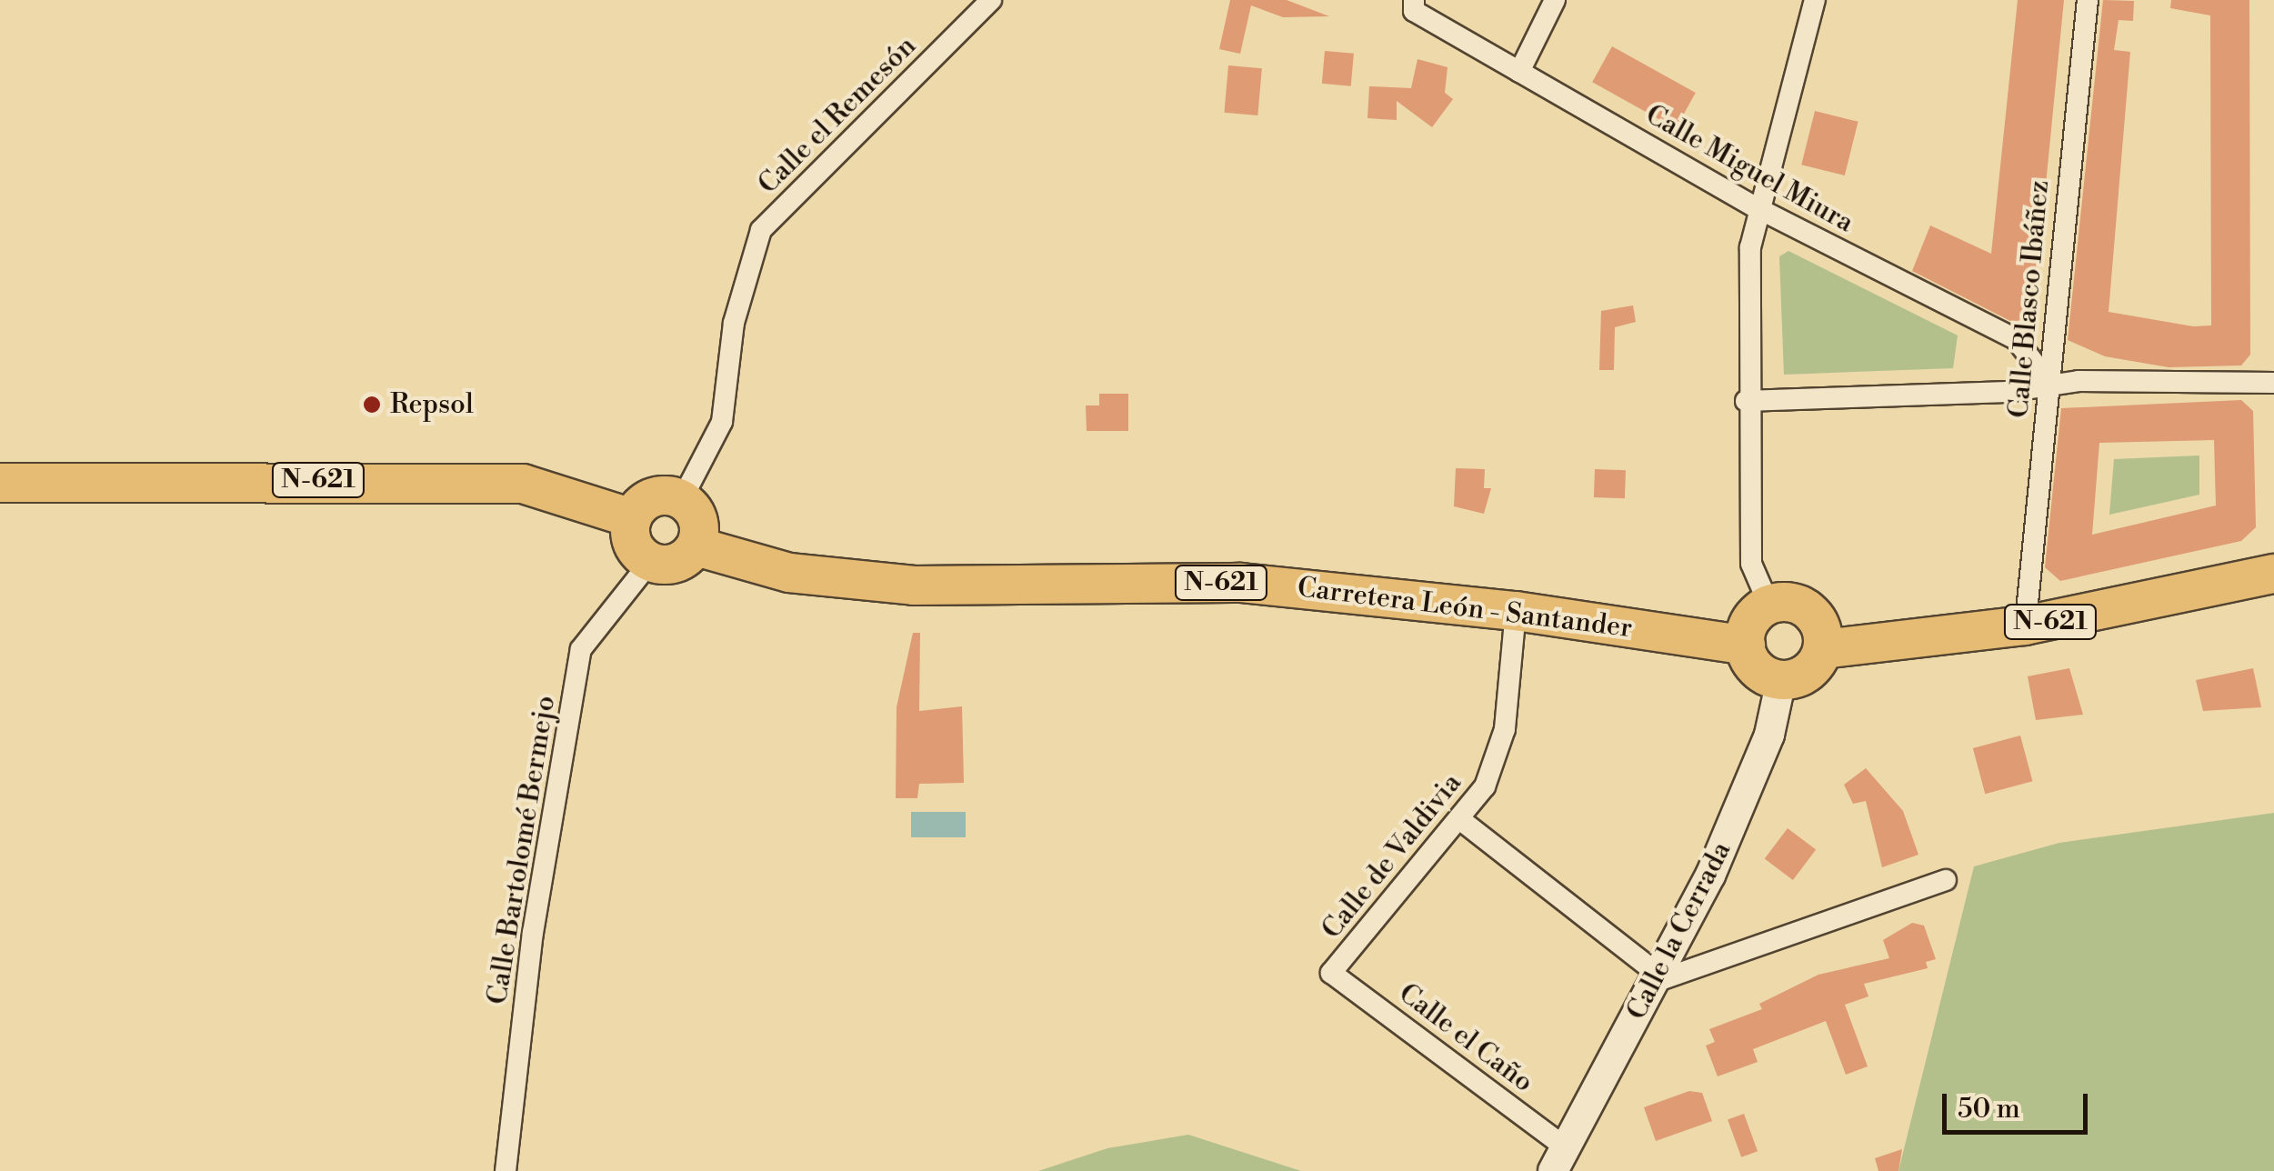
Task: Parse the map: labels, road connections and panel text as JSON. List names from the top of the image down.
{
  "streets": {
    "highway": ["N-621", "Carretera León - Santander"],
    "street": [
      "Calle el Remesón",
      "Calle Miguel Miura",
      "Calle Blasco Ibáñez",
      "Calle Bartolomé Bermejo",
      "Calle de Valdivia",
      "Calle la Cerrada",
      "Calle el Caño"
    ]
  },
  "crossings": [
    ["Calle el Remesón", "N-621"],
    ["Calle el Remesón", "Carretera León - Santander"],
    ["Calle el Remesón", "Calle Bartolomé Bermejo"],
    ["Calle Miguel Miura", "Calle Blasco Ibáñez"],
    ["N-621", "Carretera León - Santander"],
    ["N-621", "Calle Bartolomé Bermejo"],
    ["N-621", "Calle la Cerrada"],
    ["Carretera León - Santander", "Calle Bartolomé Bermejo"],
    ["Carretera León - Santander", "Calle de Valdivia"],
    ["Carretera León - Santander", "Calle la Cerrada"],
    ["Calle de Valdivia", "Calle el Caño"],
    ["Calle la Cerrada", "Calle el Caño"]
  ],
  "places": ["Repsol"],
  "scale_bar": "50 m"
}
